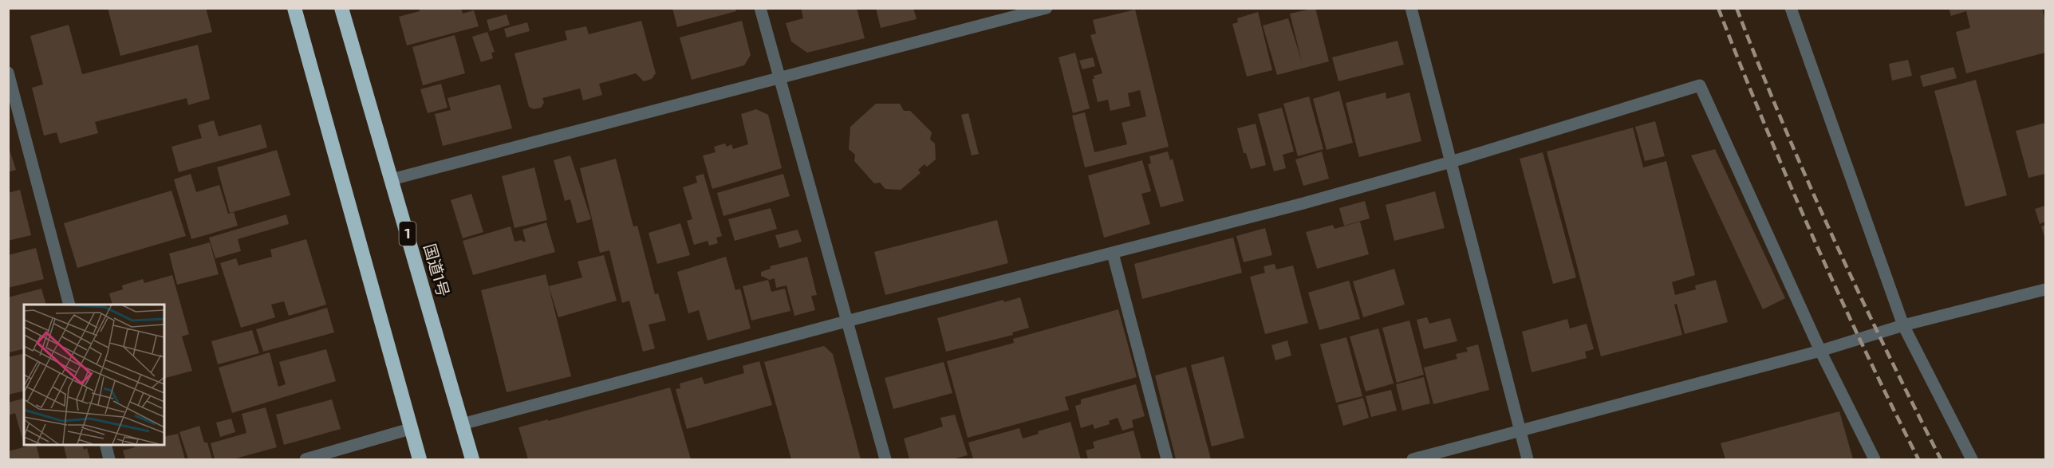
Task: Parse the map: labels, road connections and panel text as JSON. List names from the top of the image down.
{
  "streets": {
    "highway": ["1", "国道1号"]
  }
}
